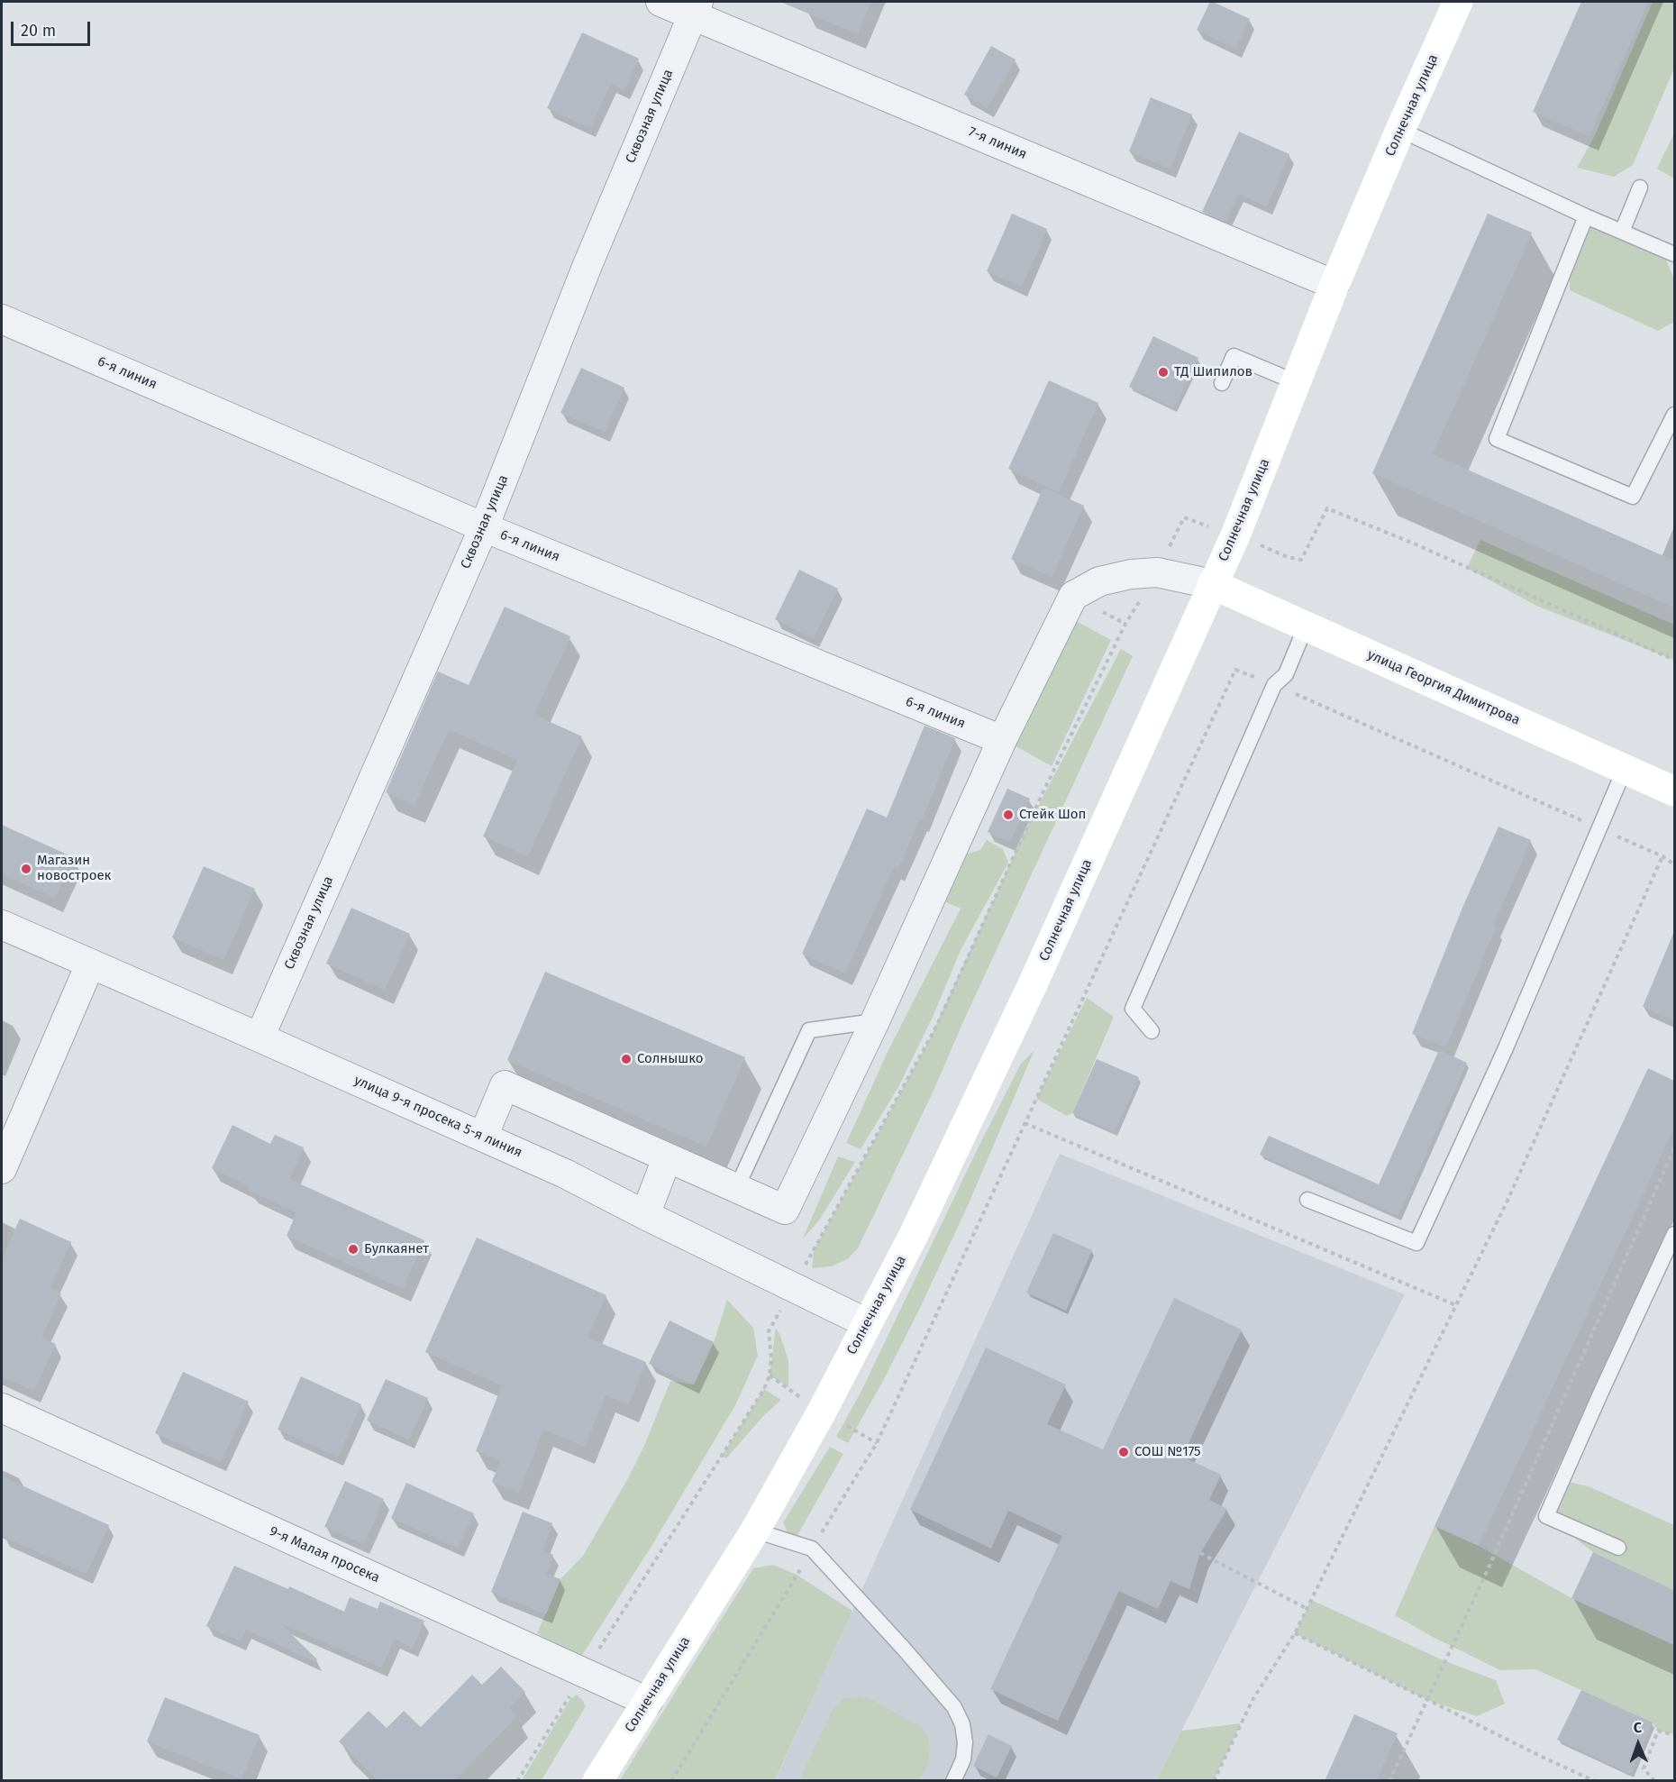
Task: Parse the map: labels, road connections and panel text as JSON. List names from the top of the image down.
{
  "streets": {
    "main road": ["Солнечная улица", "улица Георгия Димитрова"],
    "street": [
      "Сквозная улица",
      "7-я линия",
      "6-я линия",
      "улица 9-я просека 5-я линия",
      "9-я Малая просека"
    ]
  },
  "crossings": [
    ["Солнечная улица", "7-я линия"],
    ["Солнечная улица", "улица Георгия Димитрова"],
    ["Солнечная улица", "улица 9-я просека 5-я линия"],
    ["Солнечная улица", "9-я Малая просека"],
    ["Сквозная улица", "7-я линия"],
    ["Сквозная улица", "6-я линия"],
    ["Сквозная улица", "улица 9-я просека 5-я линия"]
  ],
  "places": [
    "ТД Шипилов",
    "Стейк Шоп",
    "Магазин новостроек",
    "Солнышко",
    "Булкаянет",
    "СОШ №175"
  ],
  "scale_bar": "20 m",
  "north": "top"
}
